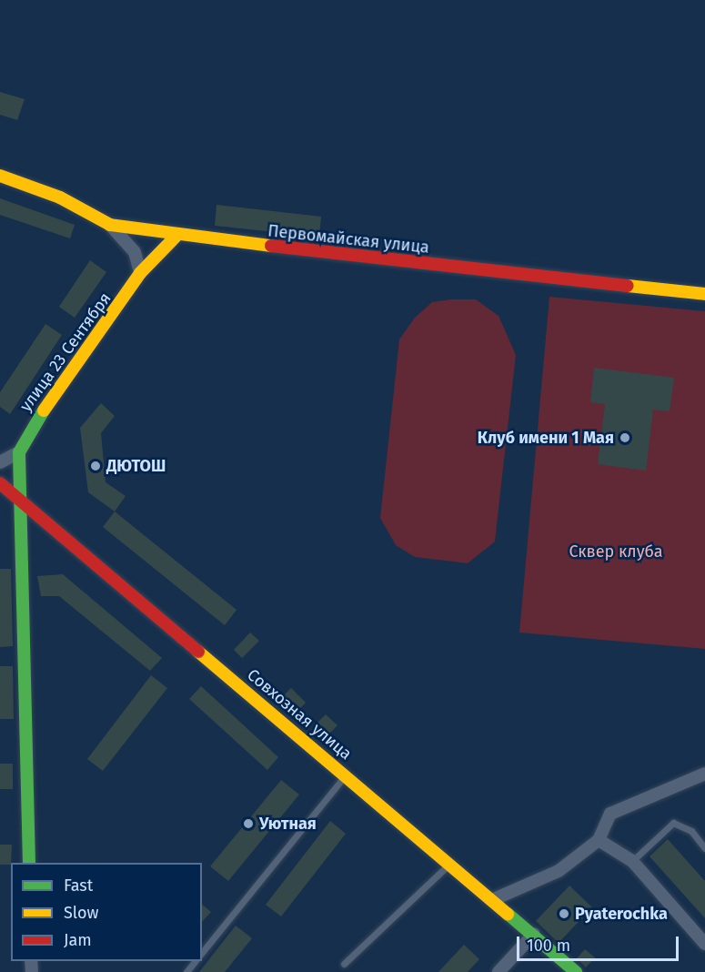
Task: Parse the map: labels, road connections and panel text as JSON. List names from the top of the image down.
{
  "streets": {
    "street": ["Первомайская улица", "улица 23 Сентября", "Совхозная улица"]
  },
  "crossings": [
    ["Первомайская улица", "улица 23 Сентября"],
    ["улица 23 Сентября", "Совхозная улица"]
  ],
  "parks": ["Сквер клуба"],
  "places": [
    "Клуб имени 1 Мая",
    "ДЮТОШ",
    "Уютная",
    "Pyaterochka"
  ],
  "legend": ["Fast", "Slow", "Jam"],
  "scale_bar": "100 m"
}
